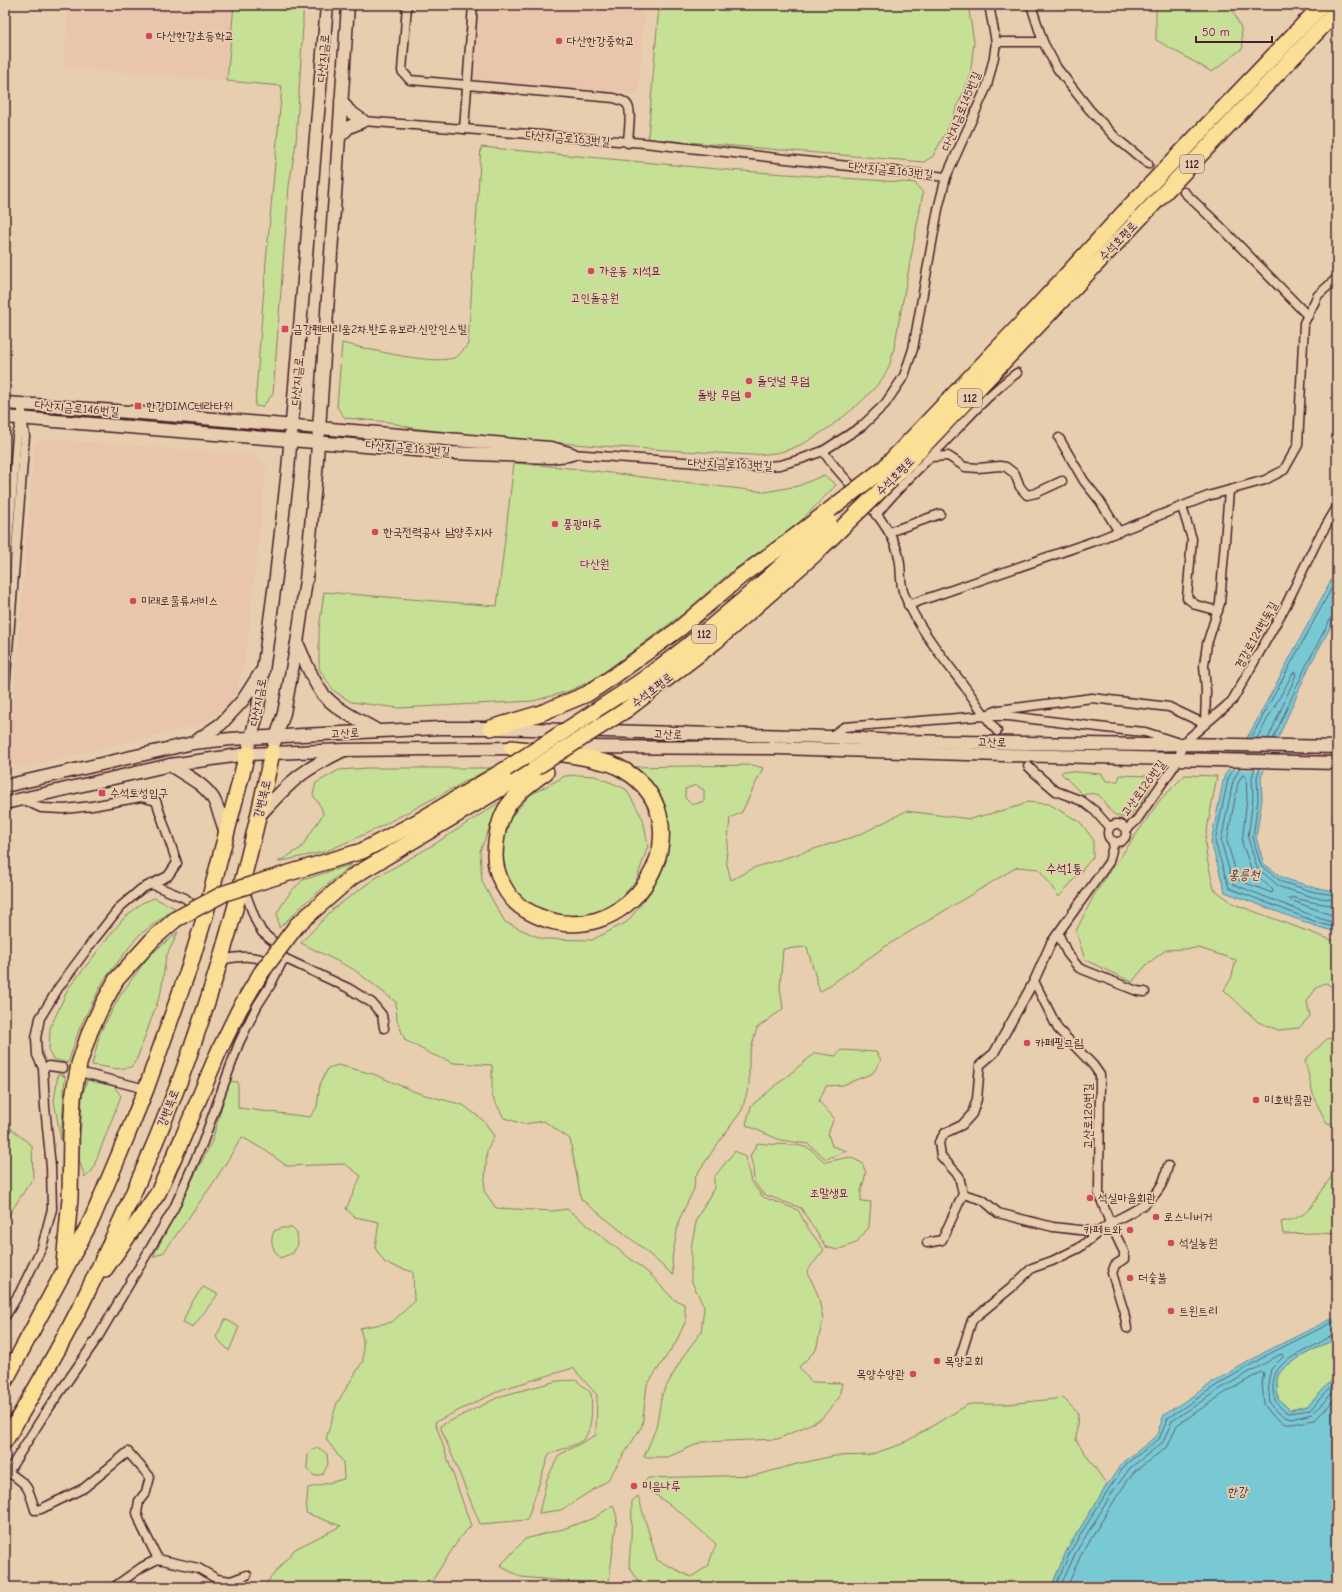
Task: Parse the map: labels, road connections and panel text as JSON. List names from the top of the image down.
{
  "streets": {
    "highway": ["112", "수석호평로", "강변북로"],
    "street": [
      "다산지금로",
      "다산지금로145번길",
      "다산지금로163번길",
      "다산지금로146번길",
      "경강로124번둑길",
      "고산로",
      "고산로126번길"
    ]
  },
  "crossings": [
    ["다산지금로", "다산지금로163번길"],
    ["다산지금로", "다산지금로146번길"],
    ["다산지금로", "고산로"],
    ["다산지금로", "강변북로"],
    ["다산지금로145번길", "다산지금로163번길"],
    ["다산지금로163번길", "다산지금로146번길"],
    ["수석호평로", "강변북로"],
    ["경강로124번둑길", "고산로"],
    ["고산로", "고산로126번길"],
    ["고산로", "강변북로"]
  ],
  "districts": ["수석1통"],
  "water": ["홍릉천", "한강"],
  "parks": ["고인돌공원", "다산원", "조말생묘"],
  "places": {
    "other": [
      "다산한강초등학교",
      "다산한강중학교",
      "가운동 지석묘",
      "돌덧널 무덤",
      "돌방 무덤",
      "풍광마루",
      "한국전력공사 남양주지사",
      "미래로물류서비스",
      "카페필그림",
      "미호박물관",
      "석실마을회관",
      "로스니버거",
      "카페트와",
      "석실농원",
      "더숯불",
      "트윈트리",
      "목양교회",
      "목양수양관",
      "미음나루"
    ],
    "transit": ["금강펜테리움2차.반도유보라.신안인스빌", "한강DIMC테라타워", "수석토성입구"]
  },
  "scale_bar": "50 m"
}
